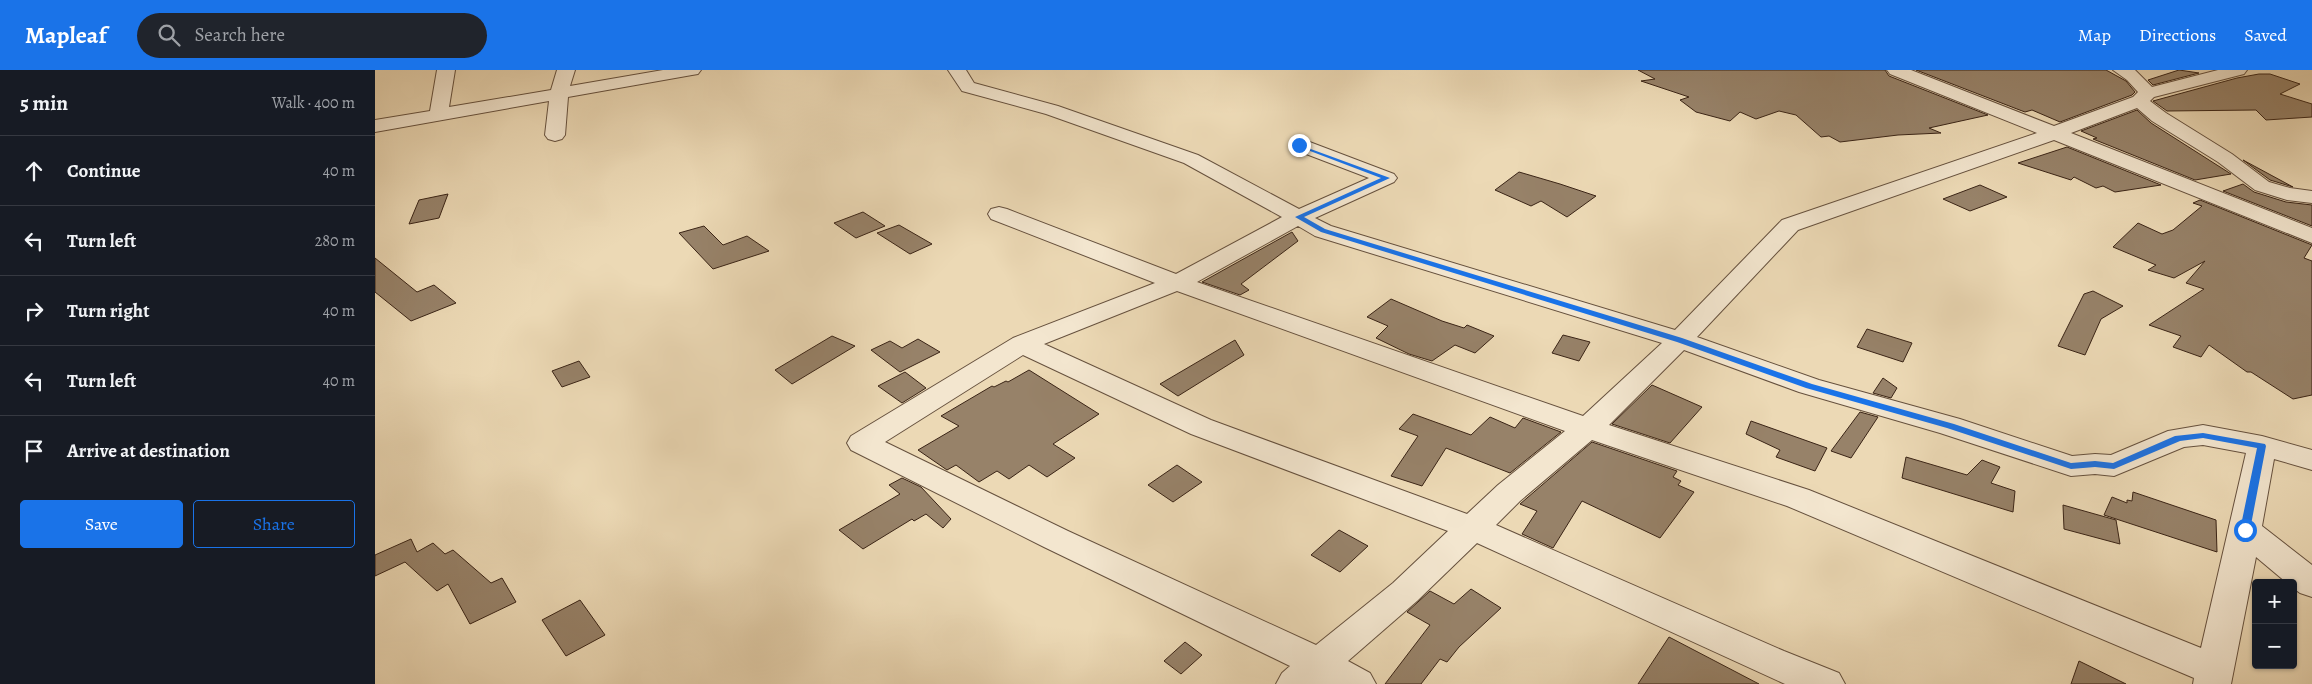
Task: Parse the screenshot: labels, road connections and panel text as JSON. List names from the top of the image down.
{
  "page": {
    "header": "Mapleaf",
    "search": "Search here",
    "nav": ["Map", "Directions", "Saved"],
    "heading": ["5 min", "Walk · 400 m"],
    "list": [
      ["Continue", "40 m"],
      ["Turn left", "280 m"],
      ["Turn right", "40 m"],
      ["Turn left", "40 m"],
      "Arrive at destination"
    ],
    "buttons": ["Save", "Share"],
    "map_buttons": ["+", "−"]
  }
}
